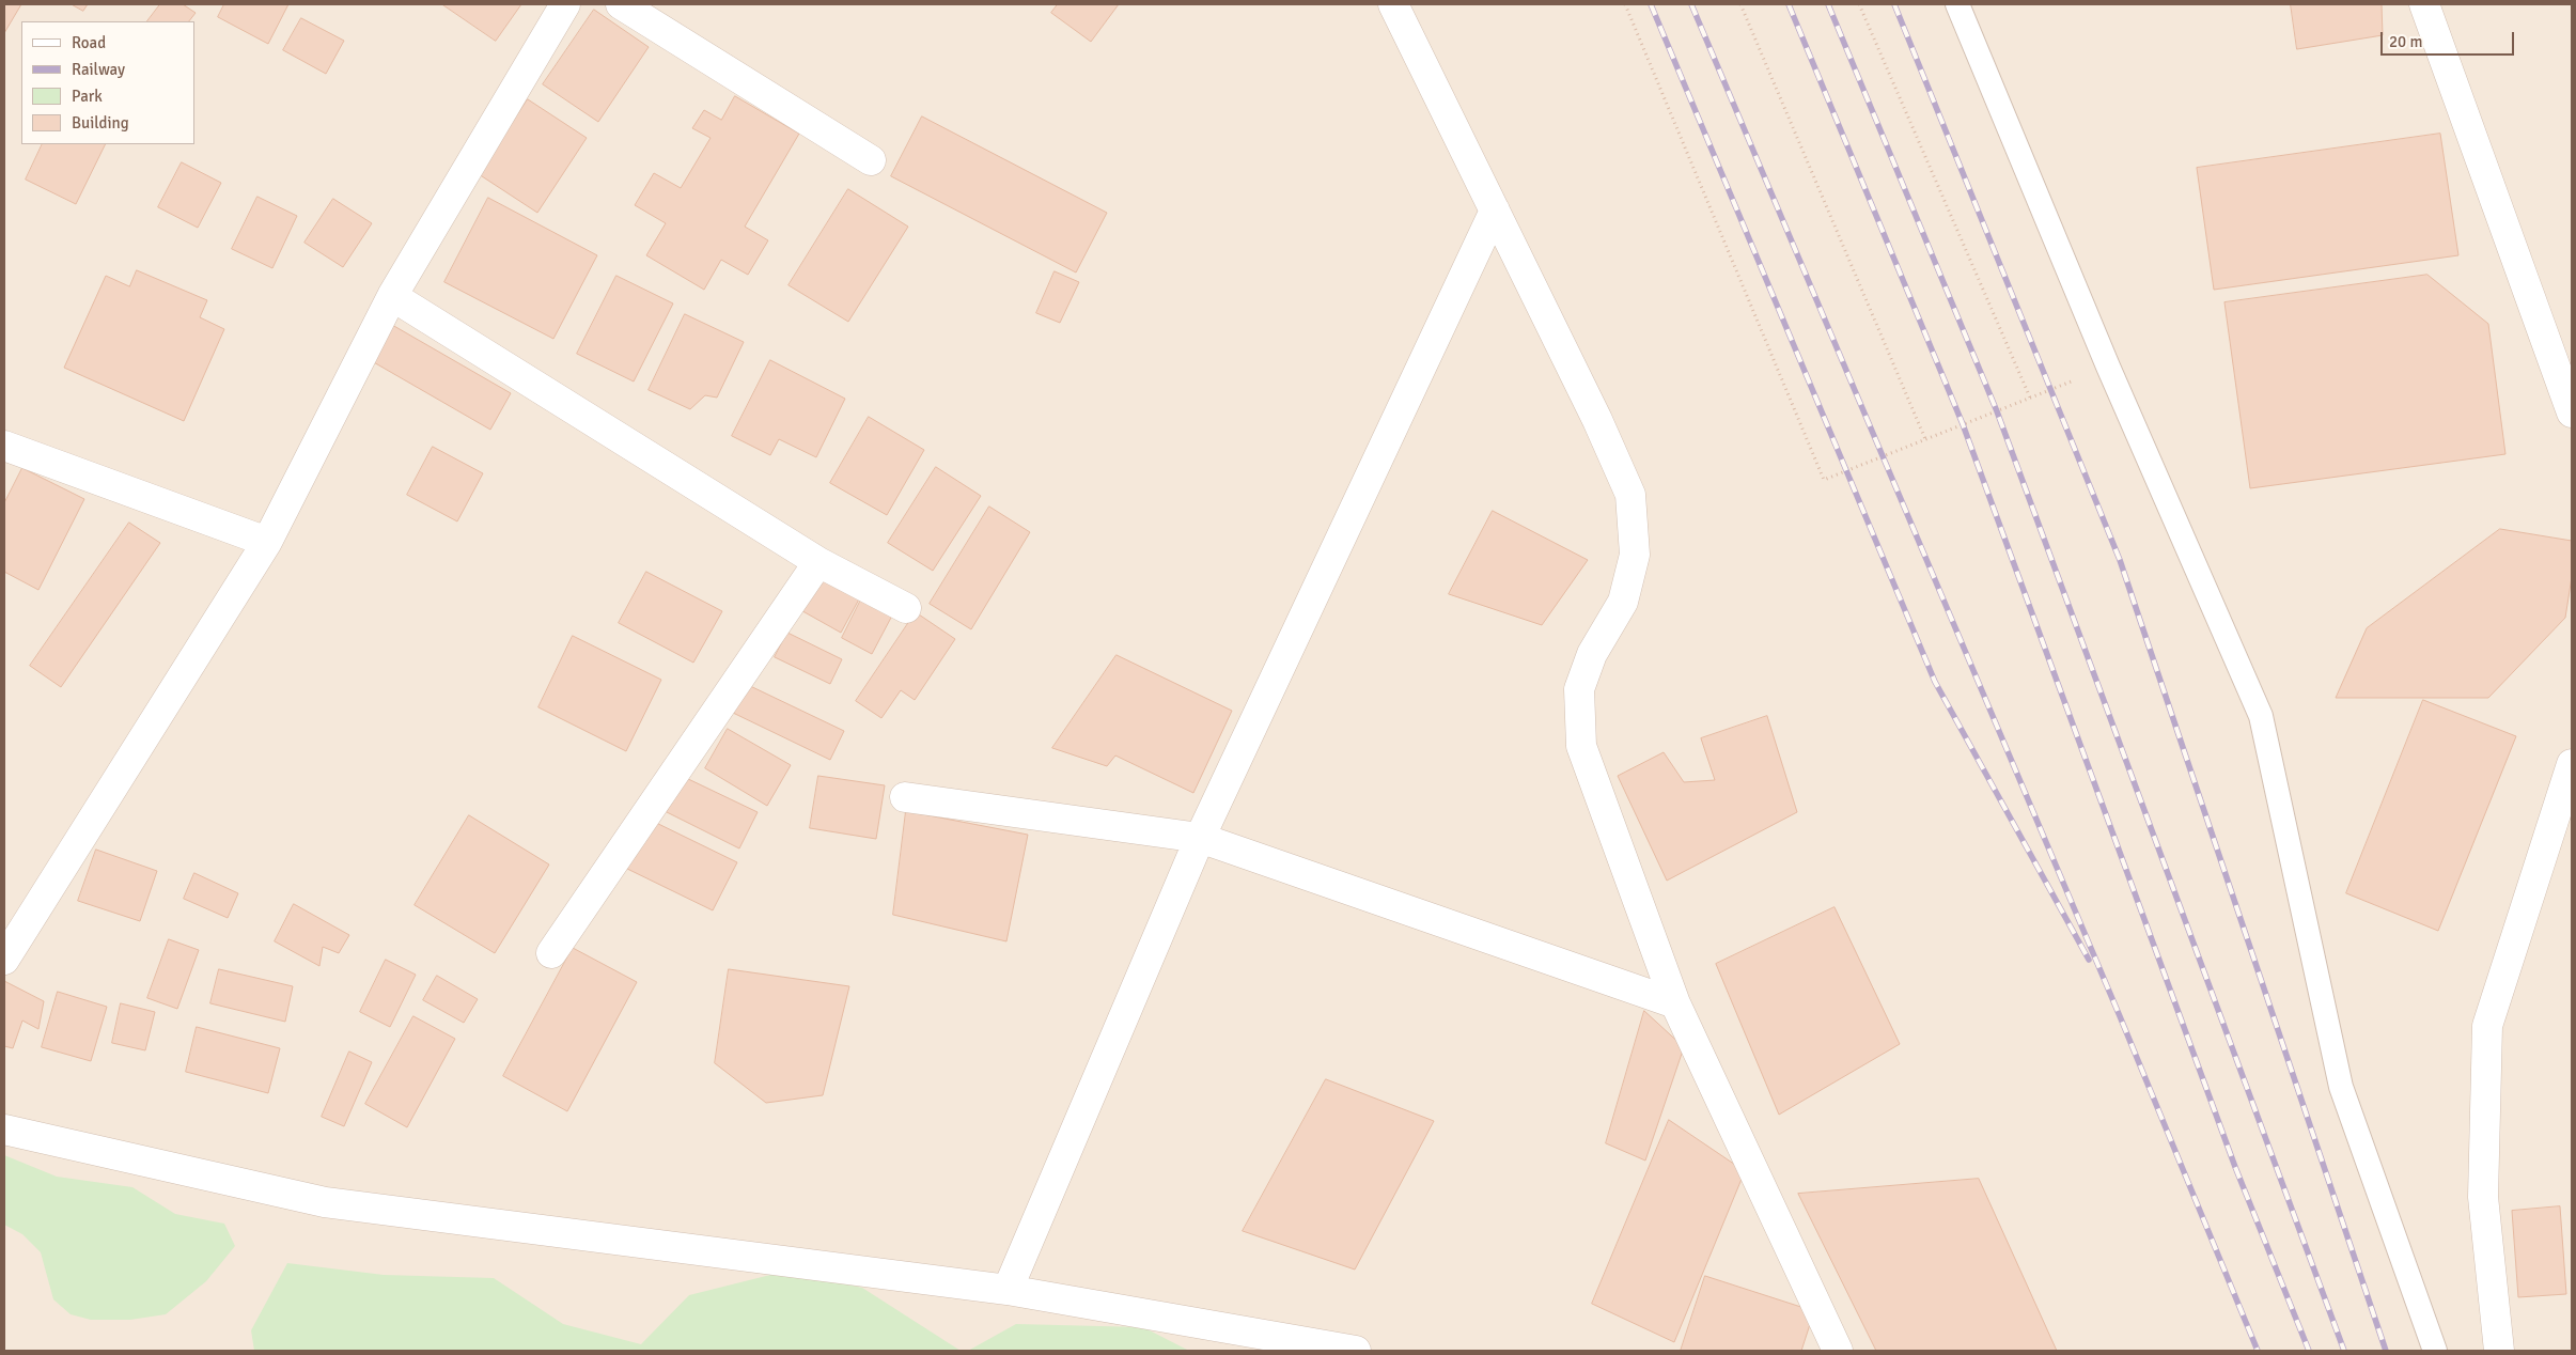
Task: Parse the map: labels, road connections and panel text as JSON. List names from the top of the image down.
{
  "legend": [
    "Road",
    "Railway",
    "Park",
    "Building"
  ],
  "scale_bar": "20 m"
}
